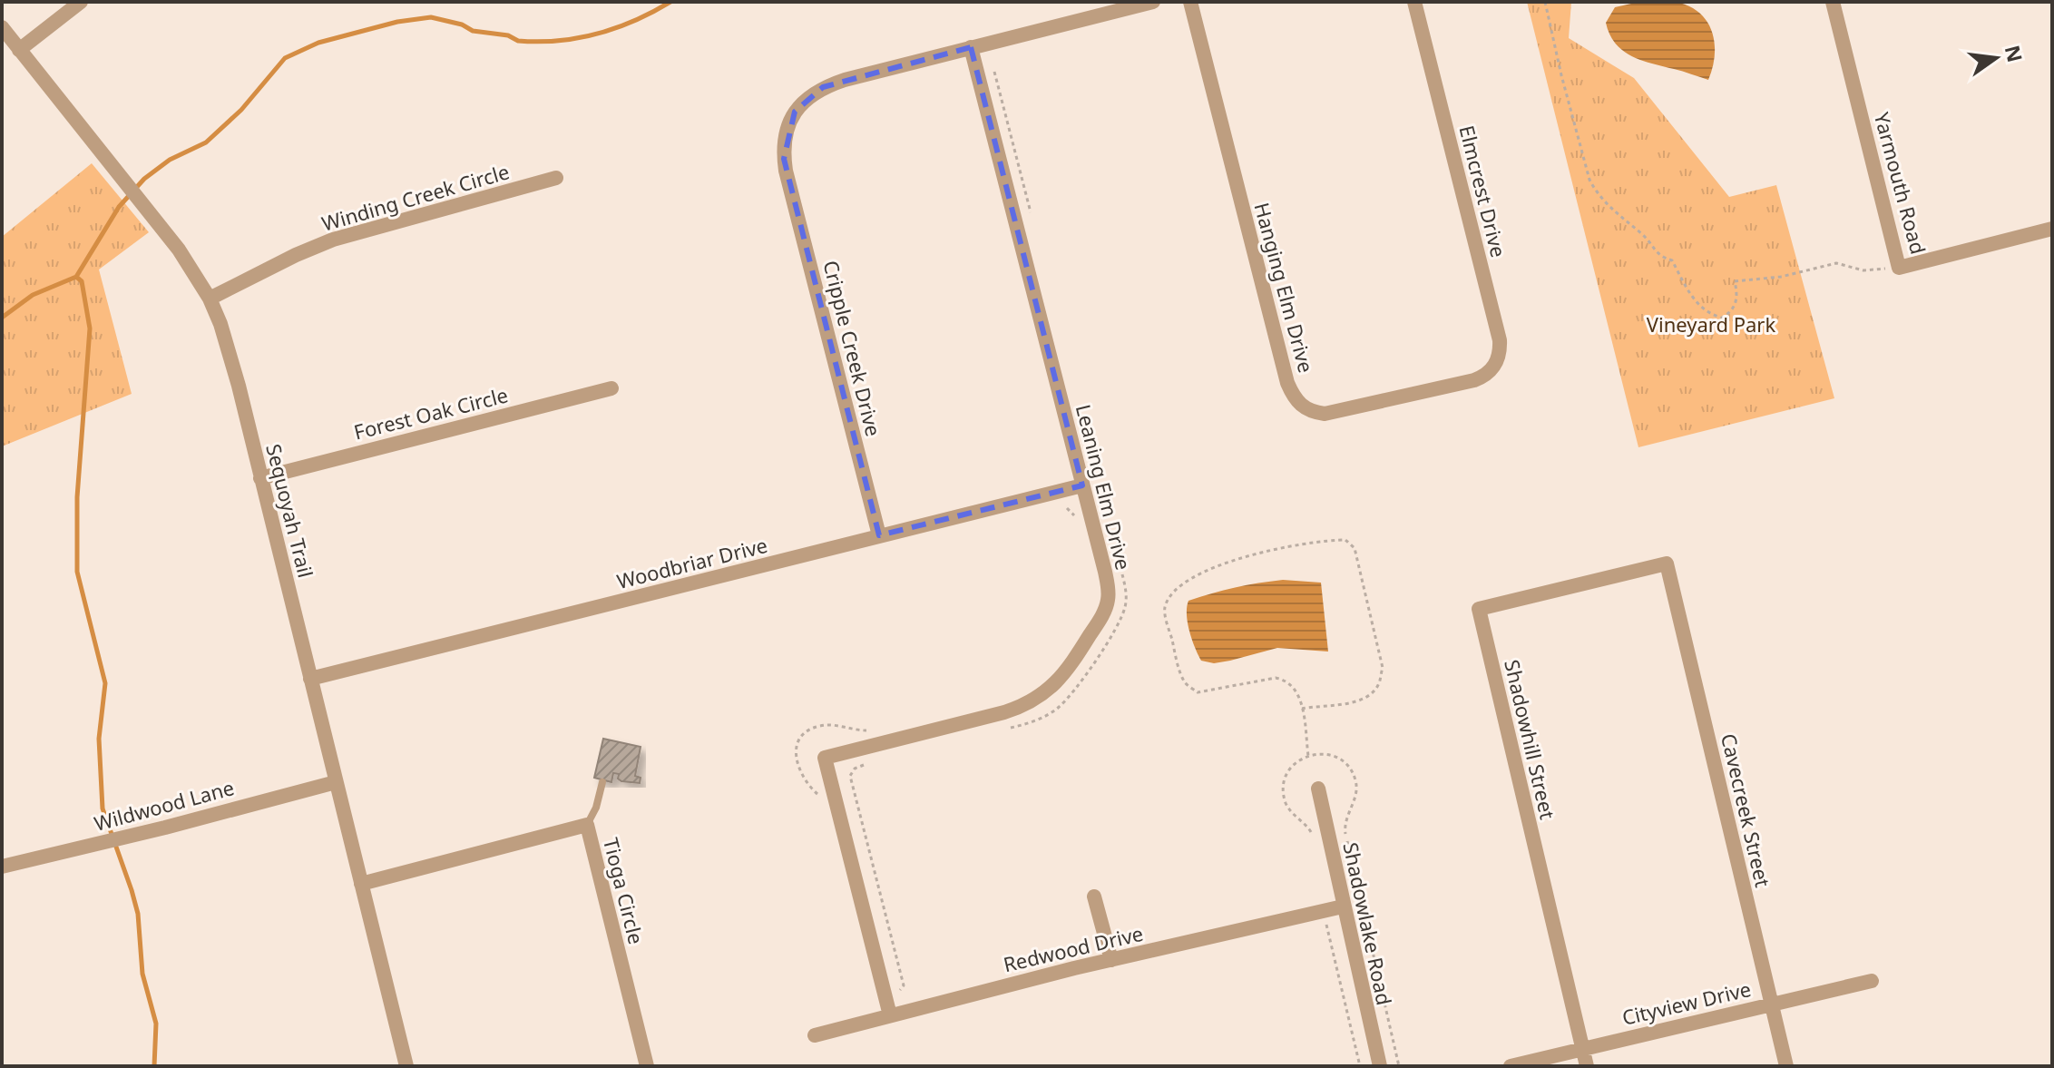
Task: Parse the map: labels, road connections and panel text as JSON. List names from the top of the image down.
{
  "streets": {
    "street": [
      "Yarmouth Road",
      "Elmcrest Drive",
      "Winding Creek Circle",
      "Hanging Elm Drive",
      "Cripple Creek Drive",
      "Forest Oak Circle",
      "Leaning Elm Drive",
      "Sequoyah Trail",
      "Woodbriar Drive",
      "Shadowhill Street",
      "Wildwood Lane",
      "Cavecreek Street",
      "Tioga Circle",
      "Shadowlake Road",
      "Redwood Drive",
      "Cityview Drive"
    ]
  },
  "crossings": [
    ["Elmcrest Drive", "Hanging Elm Drive"],
    ["Winding Creek Circle", "Sequoyah Trail"],
    ["Cripple Creek Drive", "Leaning Elm Drive"],
    ["Cripple Creek Drive", "Woodbriar Drive"],
    ["Forest Oak Circle", "Sequoyah Trail"],
    ["Leaning Elm Drive", "Woodbriar Drive"],
    ["Leaning Elm Drive", "Redwood Drive"],
    ["Sequoyah Trail", "Woodbriar Drive"],
    ["Sequoyah Trail", "Wildwood Lane"],
    ["Sequoyah Trail", "Tioga Circle"],
    ["Shadowhill Street", "Cavecreek Street"],
    ["Shadowhill Street", "Cityview Drive"],
    ["Cavecreek Street", "Cityview Drive"],
    ["Shadowlake Road", "Redwood Drive"]
  ],
  "parks": ["Vineyard Park"],
  "north": "right"
}
